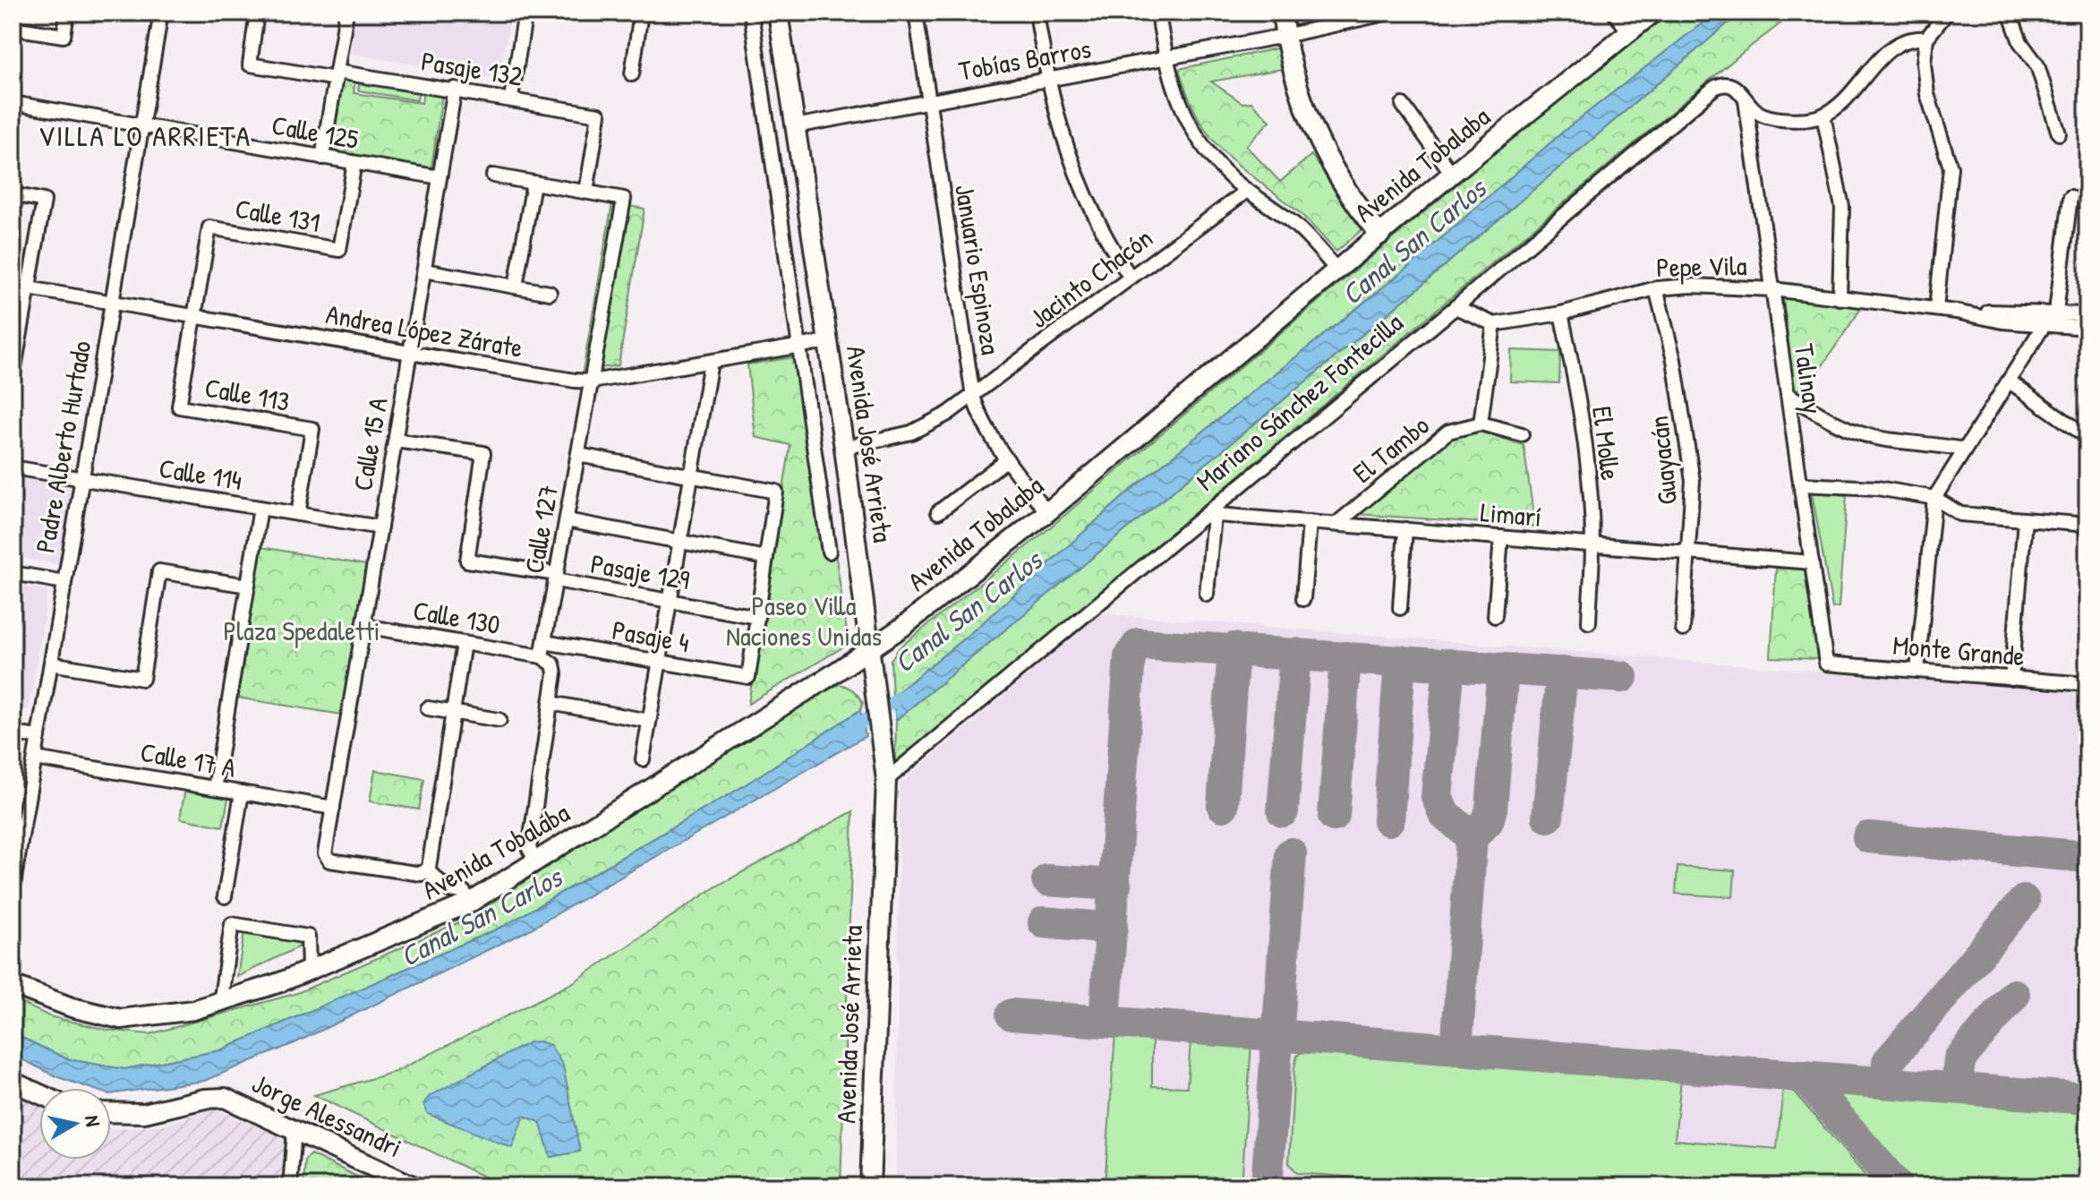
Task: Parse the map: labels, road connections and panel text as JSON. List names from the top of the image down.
{
  "streets": {
    "main road": ["Avenida Tobalaba", "Avenida José Arrieta", "Jorge Alessandri"],
    "street": [
      "Tobías Barros",
      "Pasaje 132",
      "Calle 125",
      "Calle 131",
      "Pepe Vila",
      "Januario Espinoza",
      "Jacinto Chacón",
      "Andrea López Zárate",
      "Talinay",
      "Calle 113",
      "Mariano Sánchez Fontecilla",
      "El Molle",
      "Calle 15 A",
      "Padre Alberto Hurtado",
      "El Tambo",
      "Guayacán",
      "Calle 114",
      "Limarí",
      "Calle 127",
      "Pasaje 129",
      "Calle 130",
      "Pasaje 4",
      "Monte Grande",
      "Calle 17 A"
    ]
  },
  "crossings": [
    ["Tobías Barros", "Januario Espinoza"],
    ["Tobías Barros", "Avenida José Arrieta"],
    ["Pasaje 132", "Calle 15 A"],
    ["Pasaje 132", "Calle 127"],
    ["Calle 125", "Calle 131"],
    ["Calle 125", "Calle 15 A"],
    ["Calle 125", "Padre Alberto Hurtado"],
    ["Avenida Tobalaba", "Januario Espinoza"],
    ["Avenida Tobalaba", "Avenida José Arrieta"],
    ["Calle 131", "Andrea López Zárate"],
    ["Calle 131", "Calle 113"],
    ["Pepe Vila", "Talinay"],
    ["Pepe Vila", "El Molle"],
    ["Pepe Vila", "Guayacán"],
    ["Januario Espinoza", "Jacinto Chacón"],
    ["Jacinto Chacón", "Avenida José Arrieta"],
    ["Andrea López Zárate", "Calle 113"],
    ["Andrea López Zárate", "Calle 15 A"],
    ["Andrea López Zárate", "Avenida José Arrieta"],
    ["Andrea López Zárate", "Padre Alberto Hurtado"],
    ["Andrea López Zárate", "Calle 127"],
    ["Talinay", "Mariano Sánchez Fontecilla"],
    ["Talinay", "Limarí"],
    ["Talinay", "Monte Grande"],
    ["Calle 113", "Calle 114"],
    ["Mariano Sánchez Fontecilla", "Avenida José Arrieta"],
    ["Mariano Sánchez Fontecilla", "Limarí"],
    ["El Molle", "Limarí"],
    ["Calle 15 A", "Calle 114"],
    ["Calle 15 A", "Pasaje 129"],
    ["Calle 15 A", "Calle 130"],
    ["Calle 15 A", "Calle 17 A"],
    ["Padre Alberto Hurtado", "Calle 114"],
    ["Padre Alberto Hurtado", "Calle 17 A"],
    ["El Tambo", "Limarí"],
    ["Guayacán", "Limarí"],
    ["Calle 127", "Pasaje 129"],
    ["Calle 127", "Calle 130"],
    ["Calle 127", "Pasaje 4"],
    ["Pasaje 129", "Pasaje 4"]
  ],
  "districts": ["VILLA LO ARRIETA"],
  "water": ["Canal San Carlos"],
  "parks": ["Paseo Villa Naciones Unidas", "Plaza Spedaletti"],
  "north": "right"
}
